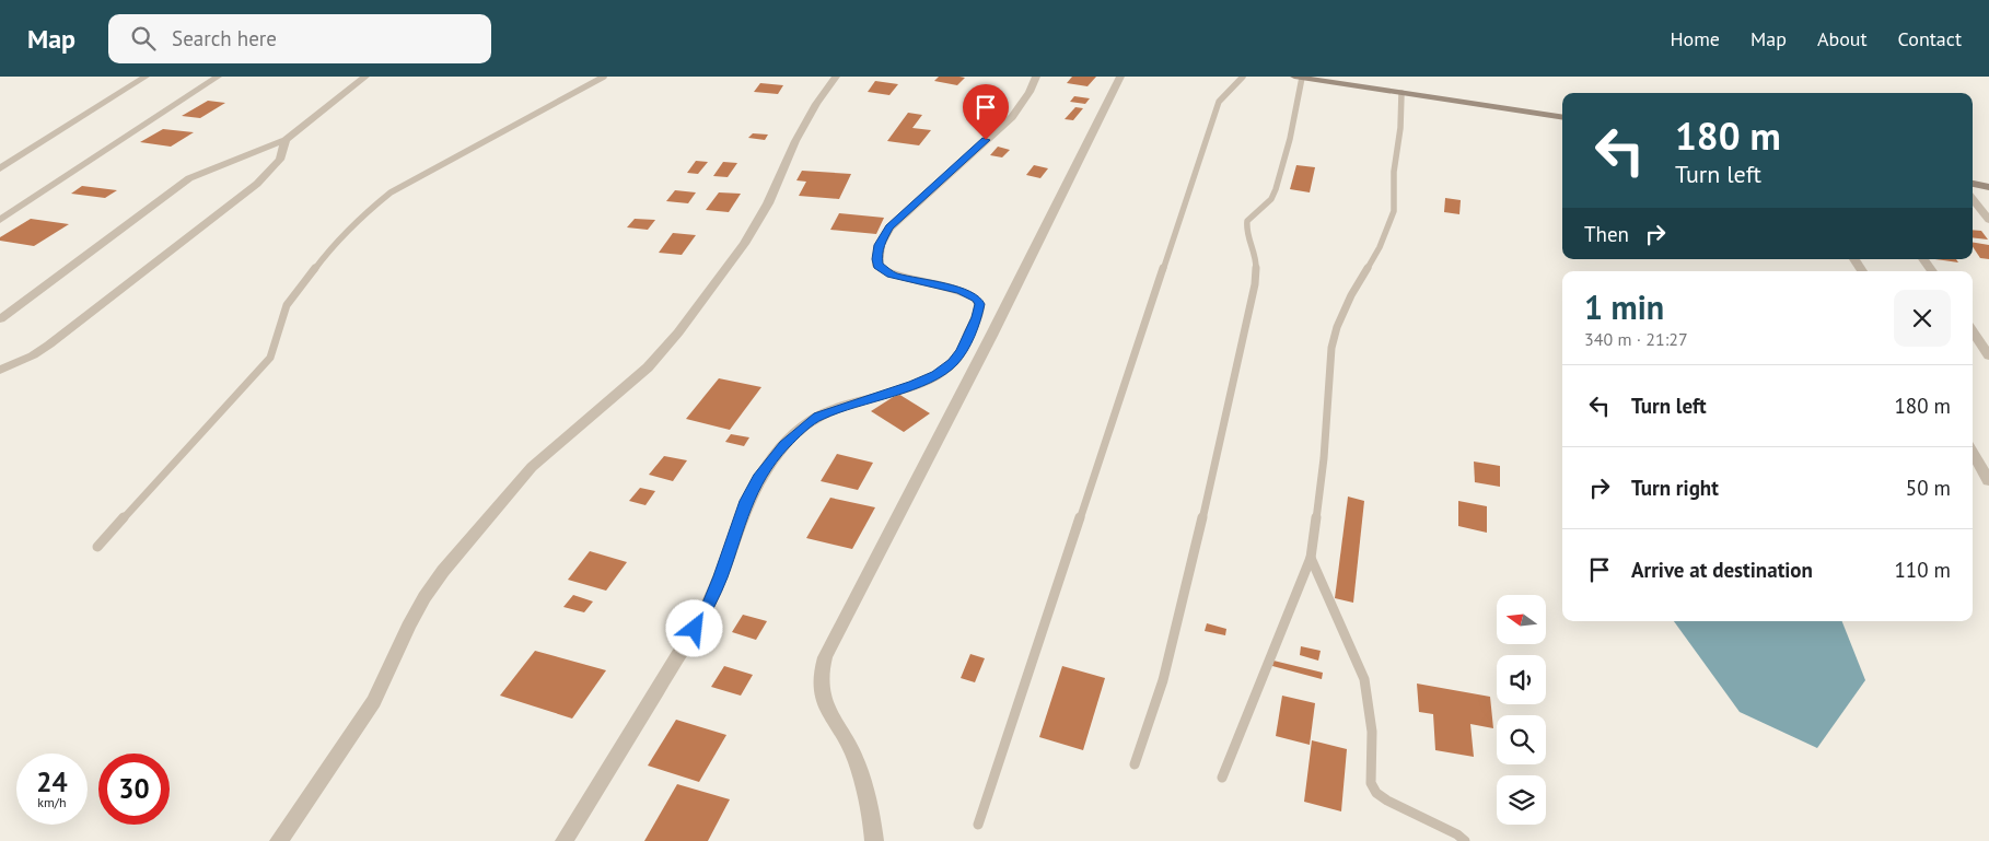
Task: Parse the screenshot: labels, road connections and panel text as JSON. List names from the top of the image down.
{
  "north": "left",
  "page": {
    "header": "Map",
    "search": "Search here",
    "nav": [
      "Home",
      "Map",
      "About",
      "Contact"
    ],
    "turn": ["180 m", "Turn left"],
    "then": "Then",
    "heading": ["1 min", "340 m · 21:27"],
    "list": [
      {
        "name": "Turn left",
        "value": "180 m"
      },
      {
        "name": "Turn right",
        "value": "50 m"
      },
      {
        "name": "Arrive at destination",
        "value": "110 m"
      }
    ],
    "speed": "24 km/h",
    "limit": "30"
  }
}
